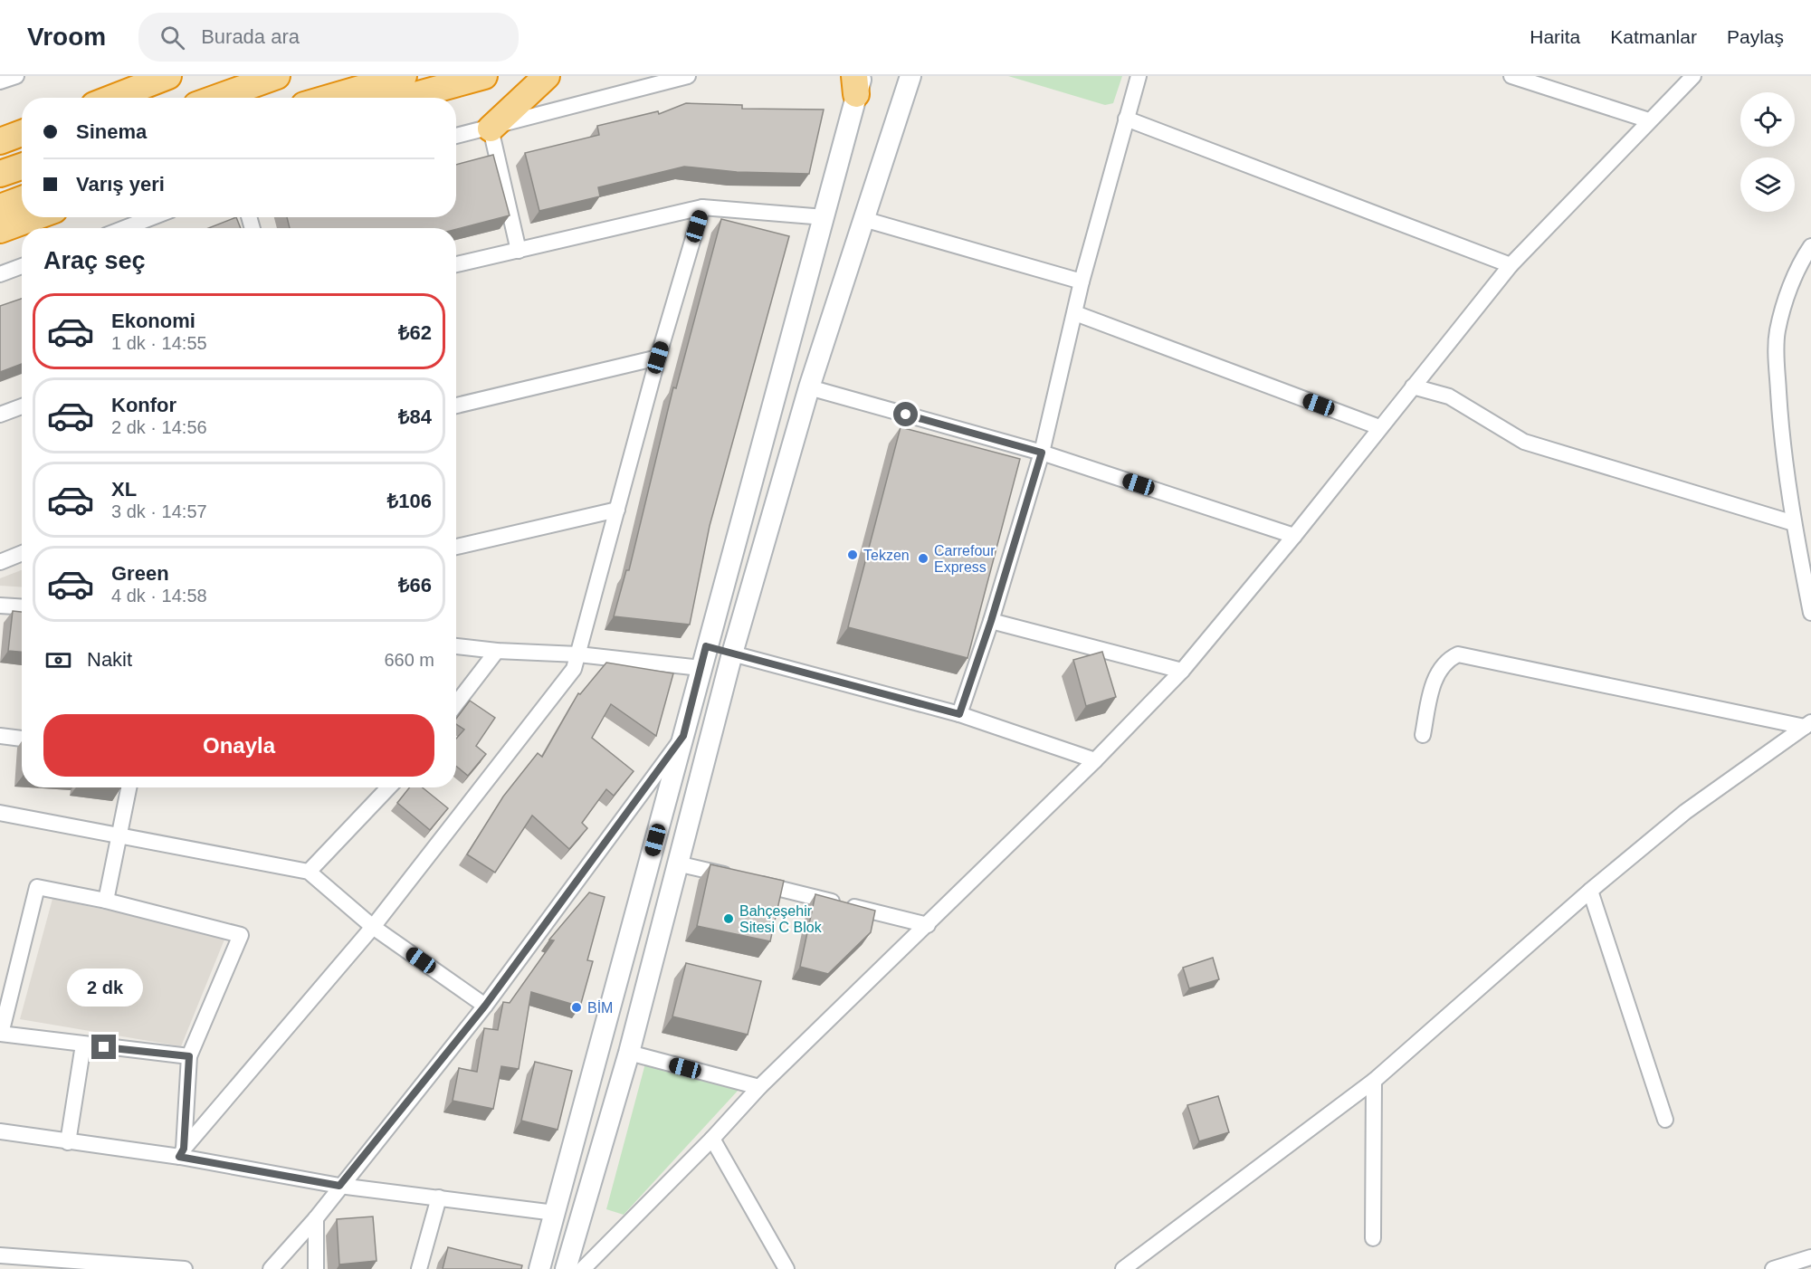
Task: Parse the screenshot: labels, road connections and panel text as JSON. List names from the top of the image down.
{
  "places": [
    "Tekzen",
    "Carrefour Express",
    "Bahçeşehir Sitesi C Blok",
    "BİM"
  ],
  "page": {
    "header": "Vroom",
    "search": "Burada ara",
    "nav": ["Harita", "Katmanlar", "Paylaş"],
    "banner": ["Sinema", "Varış yeri"],
    "heading": "Araç seç",
    "list": [
      {
        "name": "Ekonomi",
        "note": "1 dk · 14:55",
        "value": "₺62"
      },
      {
        "name": "Konfor",
        "note": "2 dk · 14:56",
        "value": "₺84"
      },
      {
        "name": "XL",
        "note": "3 dk · 14:57",
        "value": "₺106"
      },
      {
        "name": "Green",
        "note": "4 dk · 14:58",
        "value": "₺66"
      }
    ],
    "pay": ["Nakit", "660 m"],
    "buttons": "Onayla",
    "bubble": "2 dk"
  }
}
